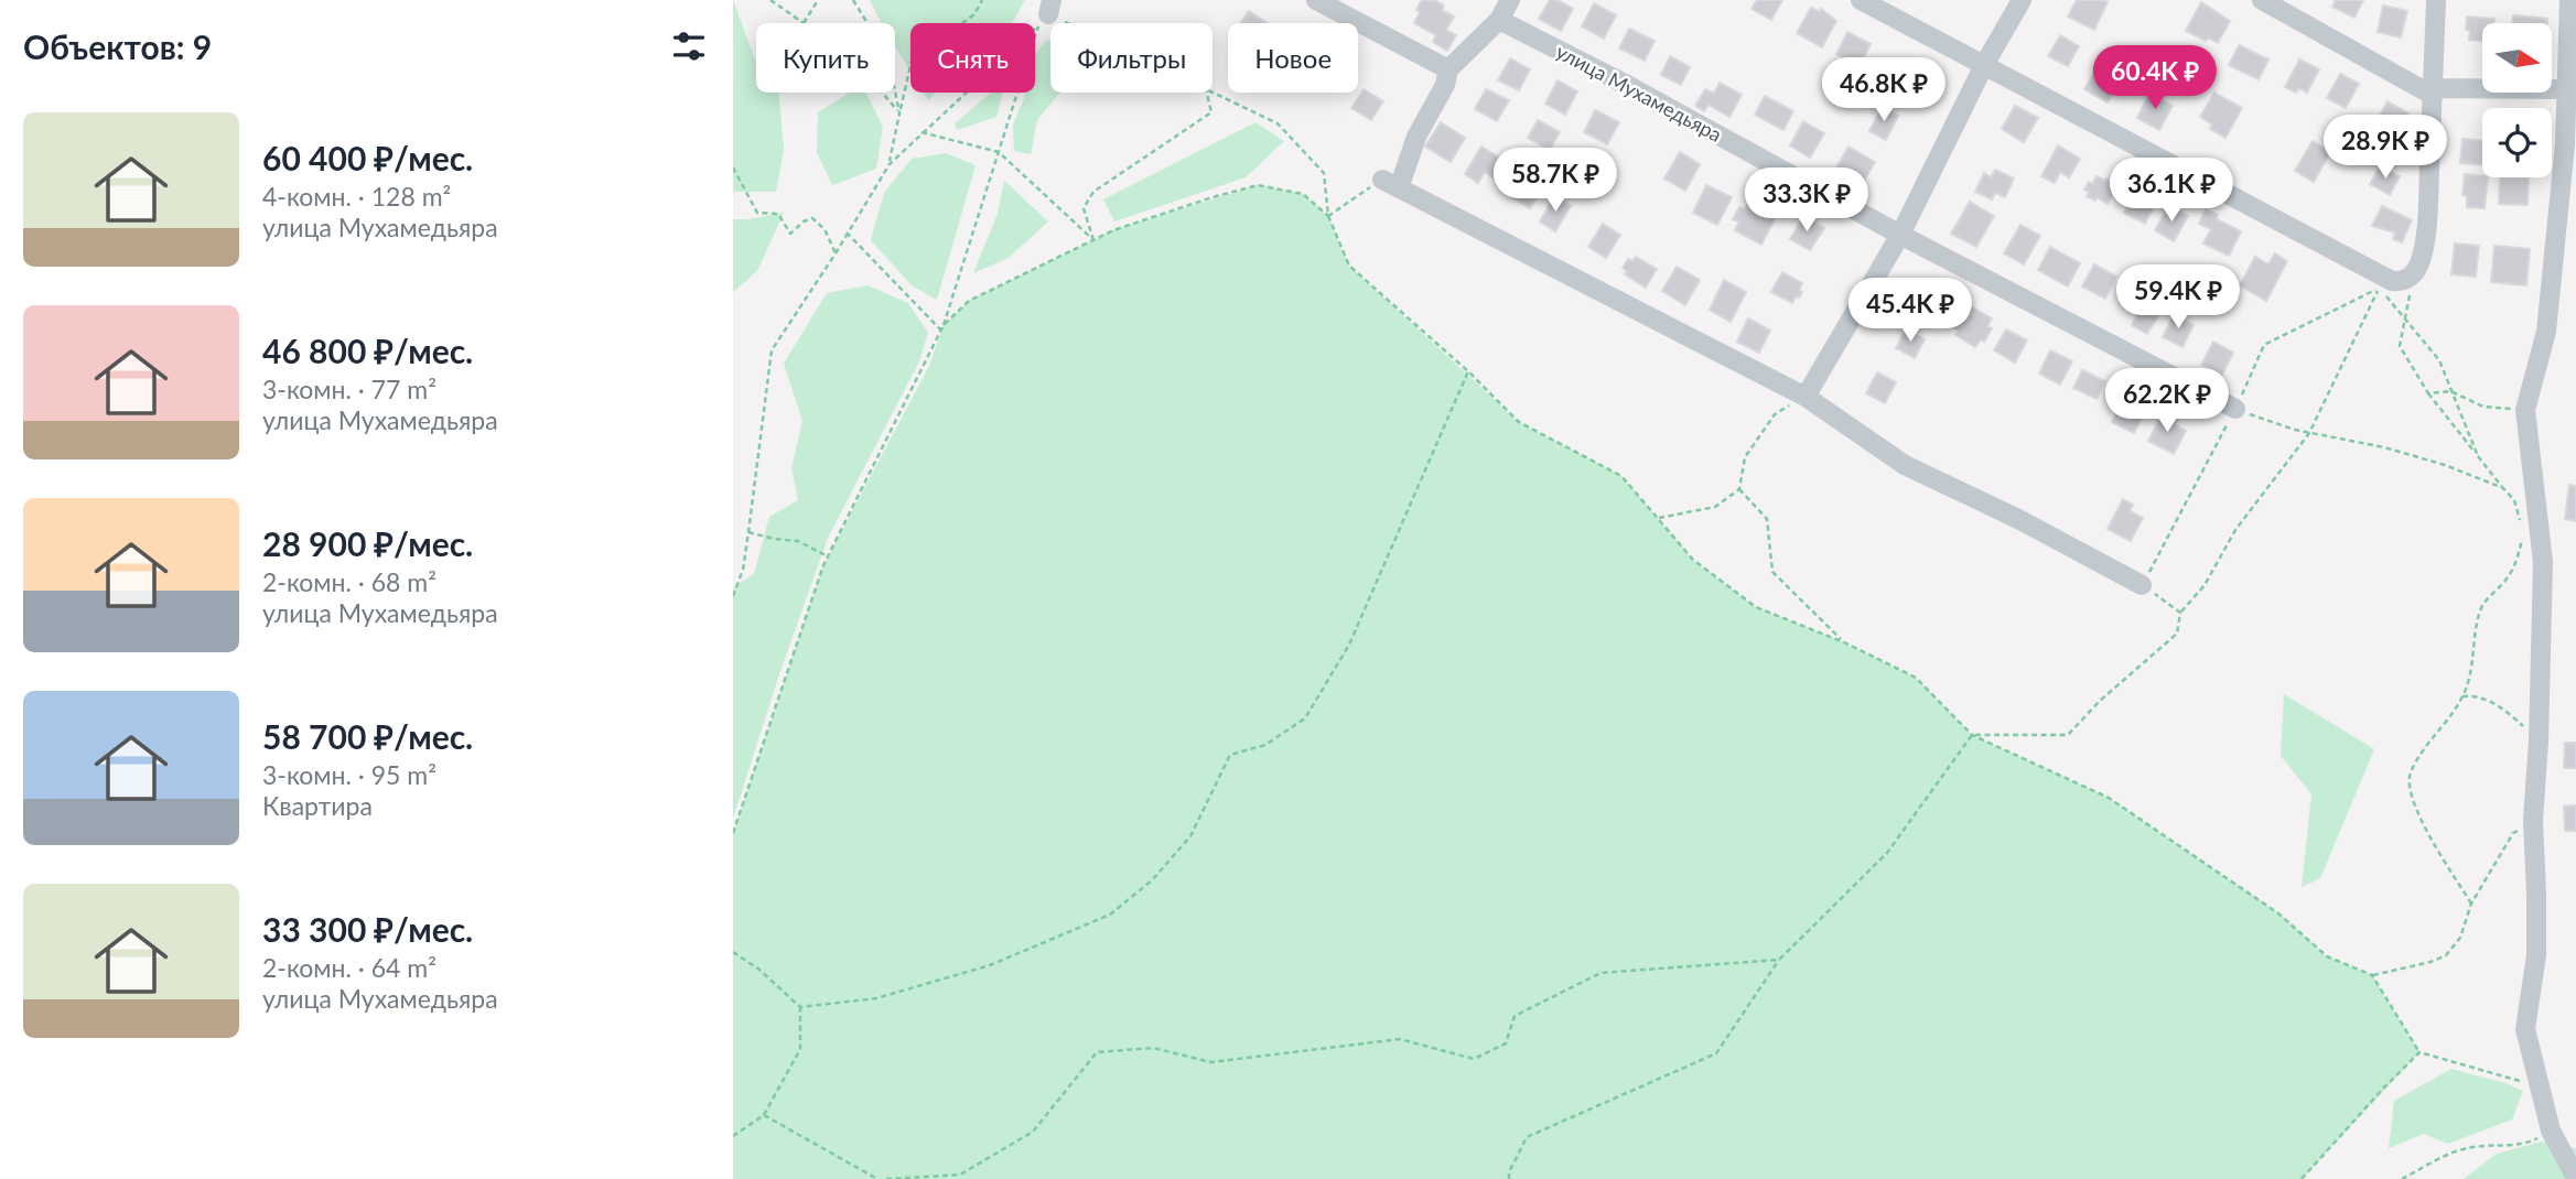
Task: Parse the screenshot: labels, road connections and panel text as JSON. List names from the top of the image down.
{
  "streets": {
    "street": ["улица Мухамедьяра"]
  },
  "north": "right",
  "page": {
    "heading": "Объектов: 9",
    "chip": [
      "Купить",
      "Снять",
      "Фильтры",
      "Новое"
    ],
    "price": [
      "60.4K ₽",
      "46.8K ₽",
      "28.9K ₽",
      "58.7K ₽",
      "36.1K ₽",
      "33.3K ₽",
      "59.4K ₽",
      "45.4K ₽",
      "62.2K ₽"
    ],
    "list": [
      {
        "name": "60 400 ₽/мес.",
        "note": "4-комн. · 128 m² · улица Мухамедьяра"
      },
      {
        "name": "46 800 ₽/мес.",
        "note": "3-комн. · 77 m² · улица Мухамедьяра"
      },
      {
        "name": "28 900 ₽/мес.",
        "note": "2-комн. · 68 m² · улица Мухамедьяра"
      },
      {
        "name": "58 700 ₽/мес.",
        "note": "3-комн. · 95 m² · Квартира"
      },
      {
        "name": "33 300 ₽/мес.",
        "note": "2-комн. · 64 m² · улица Мухамедьяра"
      }
    ]
  }
}
